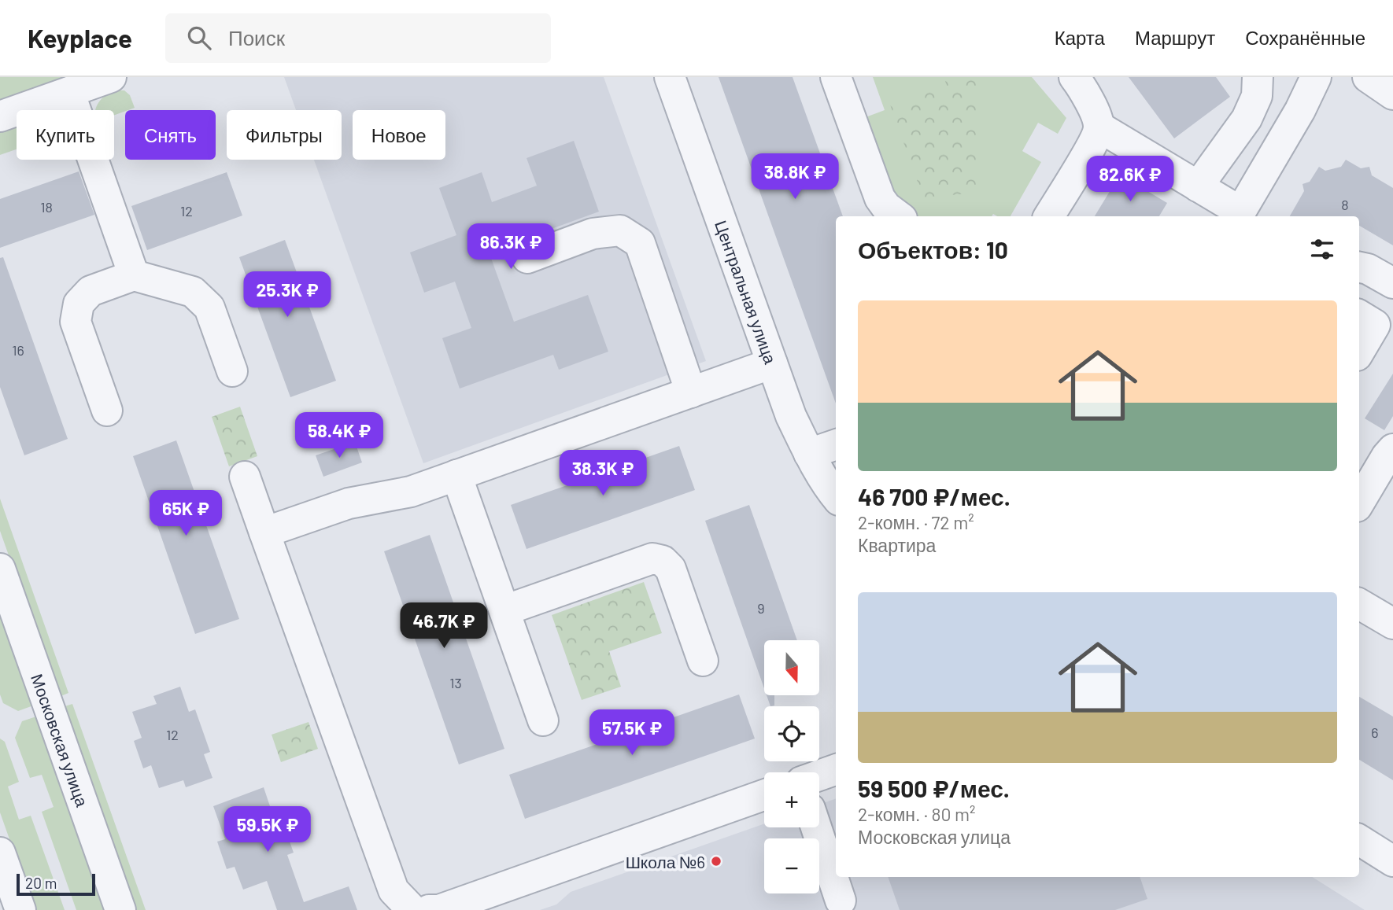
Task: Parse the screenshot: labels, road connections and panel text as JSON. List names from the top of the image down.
{
  "streets": {
    "street": ["Центральная улица", "Московская улица"]
  },
  "places": ["Школа №6"],
  "house_numbers": [
    "8",
    "18",
    "12",
    "16",
    "9",
    "13",
    "6",
    "12"
  ],
  "scale_bar": "20 m",
  "north": "bottom",
  "page": {
    "header": "Keyplace",
    "search": "Поиск",
    "nav": ["Карта", "Маршрут", "Сохранённые"],
    "chip": [
      "Купить",
      "Снять",
      "Фильтры",
      "Новое"
    ],
    "price": [
      "38.8K ₽",
      "82.6K ₽",
      "86.3K ₽",
      "25.3K ₽",
      "58.4K ₽",
      "38.3K ₽",
      "65K ₽",
      "46.7K ₽",
      "57.5K ₽",
      "59.5K ₽"
    ],
    "heading": "Объектов: 10",
    "list": [
      {
        "name": "46 700 ₽/мес.",
        "note": "2-комн. · 72 m² · Квартира"
      },
      {
        "name": "59 500 ₽/мес.",
        "note": "2-комн. · 80 m² · Московская улица"
      }
    ],
    "map_buttons": ["+", "−"],
    "scale": "20 m"
  }
}
